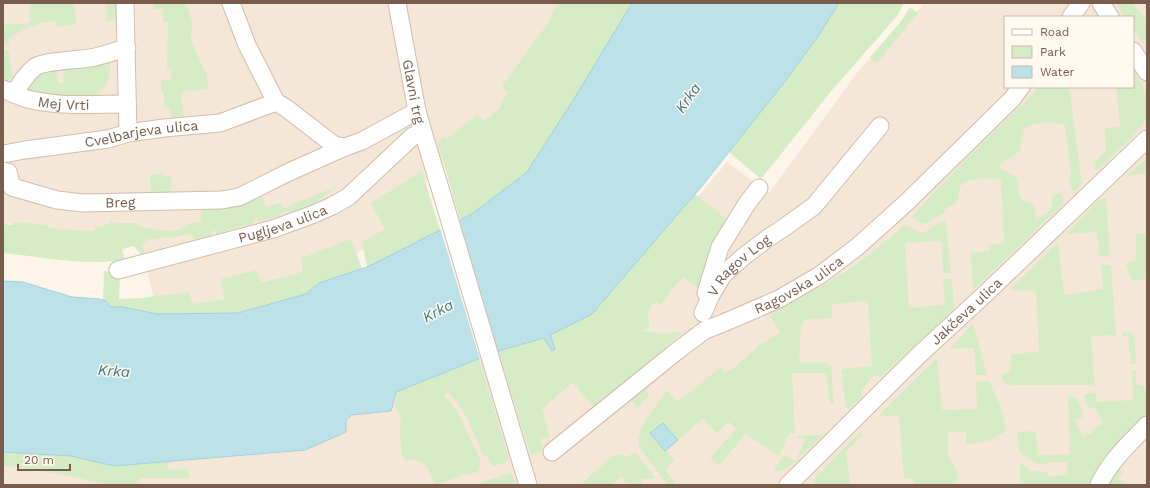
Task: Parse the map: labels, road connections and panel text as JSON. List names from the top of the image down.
{
  "streets": {
    "street": [
      "Glavni trg",
      "Mej Vrti",
      "Cvelbarjeva ulica",
      "Breg",
      "Pugljeva ulica",
      "V Ragov Log",
      "Ragovska ulica",
      "Jakčeva ulica"
    ]
  },
  "crossings": [
    ["Glavni trg", "Pugljeva ulica"],
    ["V Ragov Log", "Ragovska ulica"]
  ],
  "water": ["Krka"],
  "legend": ["Road", "Park", "Water"],
  "scale_bar": "20 m"
}
